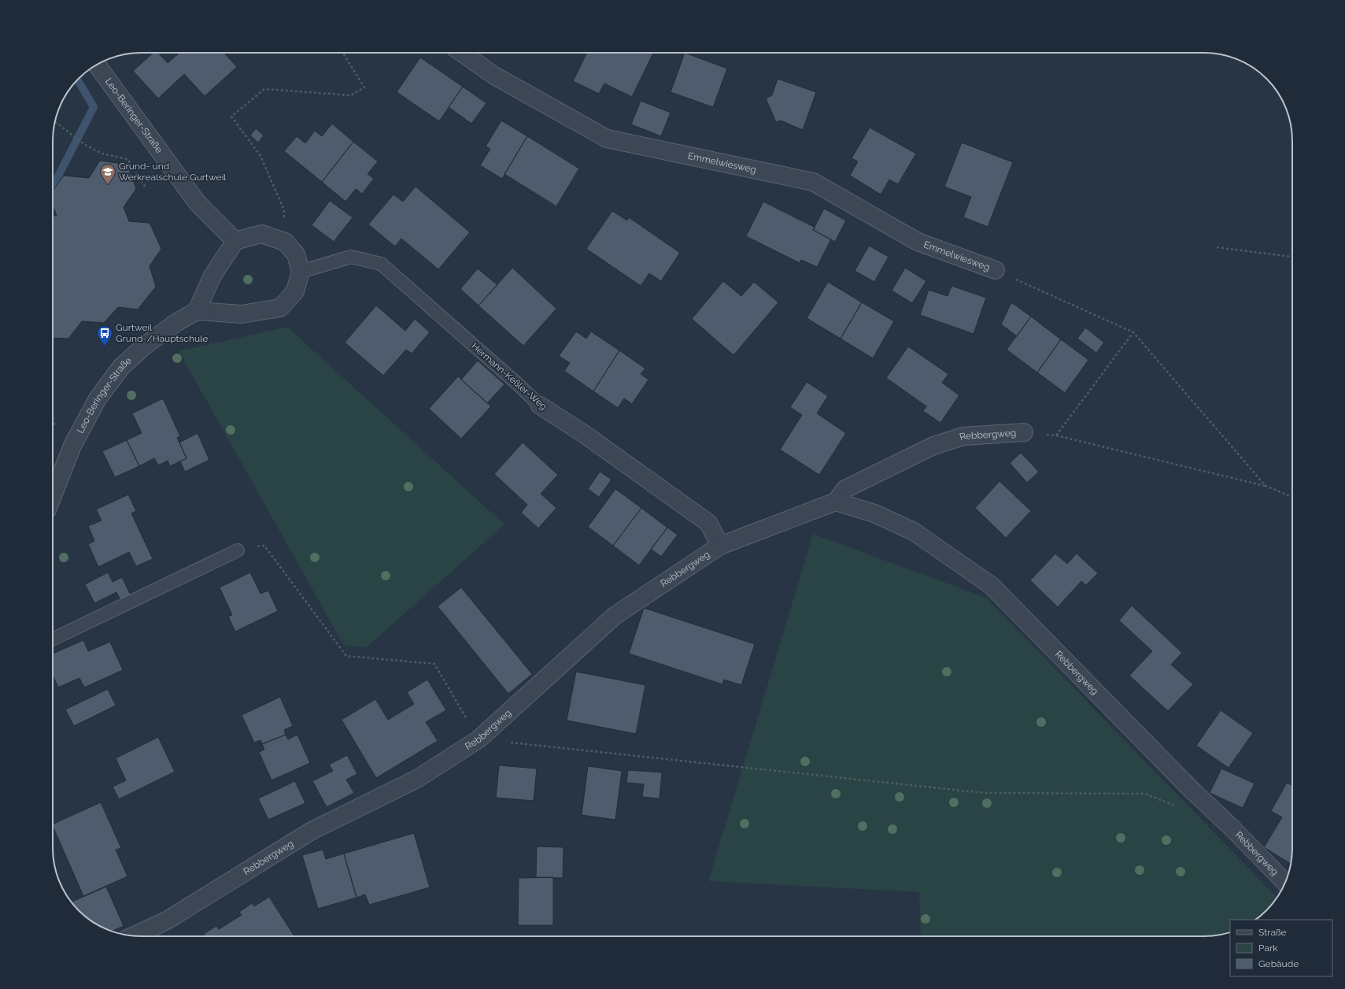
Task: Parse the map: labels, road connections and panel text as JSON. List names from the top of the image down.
{
  "streets": {
    "street": [
      "Leo-Beringer-Straße",
      "Emmelwiesweg",
      "Hermann-Keßler-Weg",
      "Rebbergweg"
    ]
  },
  "crossings": [
    ["Hermann-Keßler-Weg", "Rebbergweg"]
  ],
  "places": {
    "school or university": ["Grund- und Werkrealschule Gurtweil"],
    "bus stop": ["Gurtweil Grund-/Hauptschule"]
  },
  "legend": ["Straße", "Park", "Gebäude"]
}
